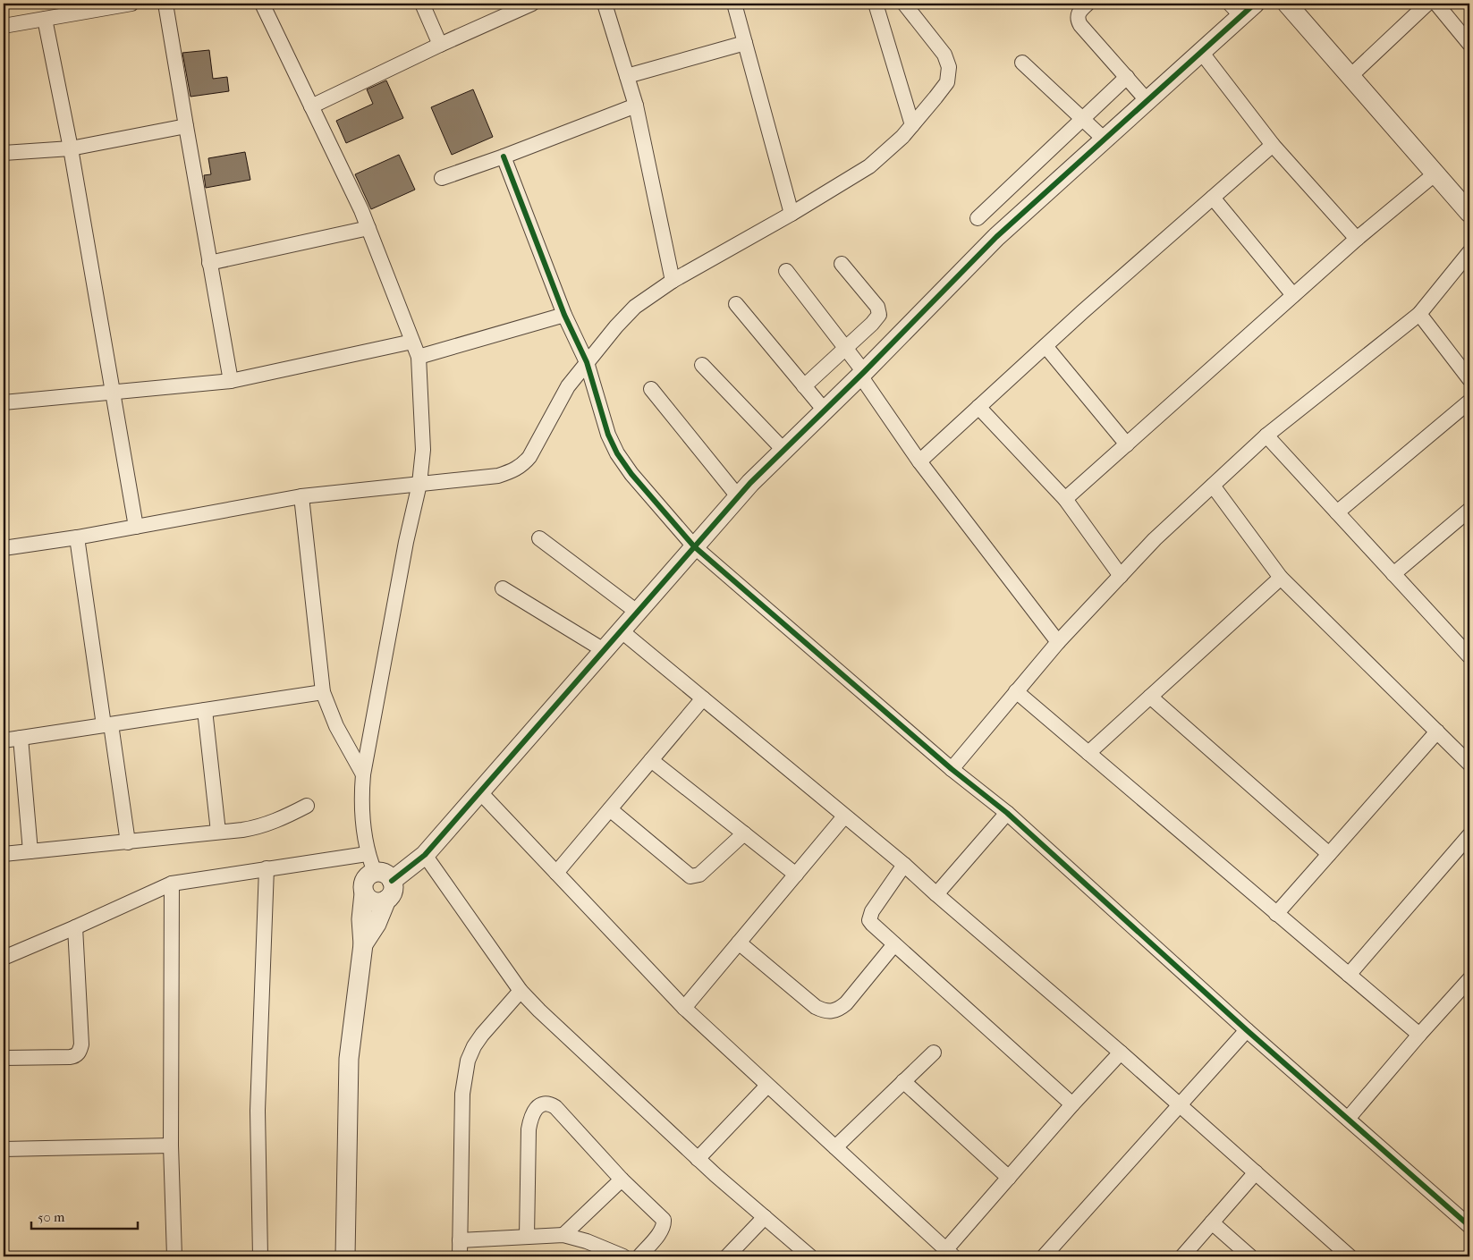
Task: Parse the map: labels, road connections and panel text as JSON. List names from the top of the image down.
{
  "scale_bar": "50 m"
}
